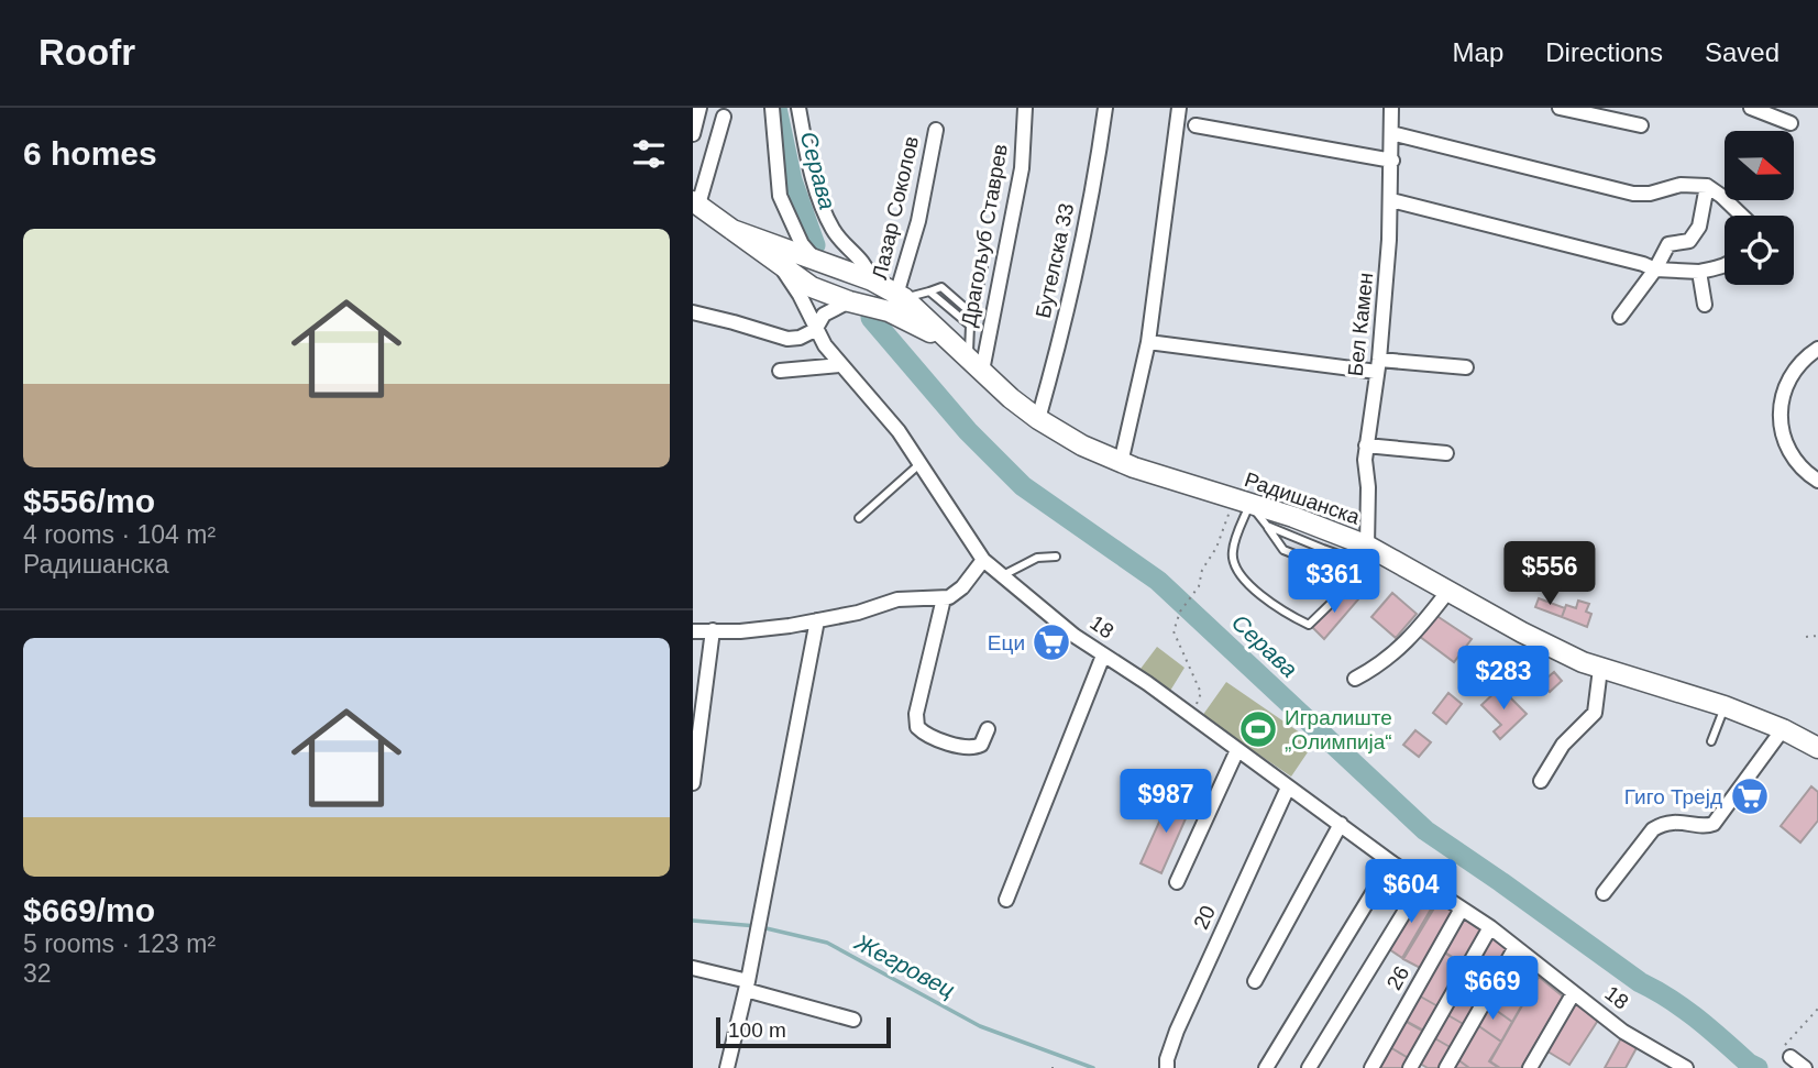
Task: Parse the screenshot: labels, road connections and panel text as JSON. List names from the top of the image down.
{
  "streets": {
    "street": [
      "Лазар Соколов",
      "Драгољуб Ставрев",
      "Бутелска 33",
      "Бел Камен",
      "Радишанска",
      "18",
      "20",
      "26"
    ]
  },
  "crossings": [
    ["Лазар Соколов", "Радишанска"],
    ["Драгољуб Ставрев", "Радишанска"],
    ["Бутелска 33", "Радишанска"],
    ["Бел Камен", "Радишанска"],
    ["Радишанска", "18"],
    ["18", "20"],
    ["18", "26"]
  ],
  "water": ["Серава", "Жегровец"],
  "places": {
    "supermarket": ["Еци", "Гиго Трејд"],
    "sports": ["Игралиште „Олимпија“"]
  },
  "scale_bar": "100 m",
  "north": "right",
  "page": {
    "header": "Roofr",
    "nav": ["Map", "Directions", "Saved"],
    "heading": "6 homes",
    "list": [
      {
        "name": "$556/mo",
        "note": "4 rooms · 104 m² · Радишанска"
      },
      {
        "name": "$669/mo",
        "note": "5 rooms · 123 m² · 32"
      }
    ],
    "price": [
      "$556",
      "$361",
      "$283",
      "$987",
      "$604",
      "$669"
    ],
    "scale": "100 m"
  }
}
